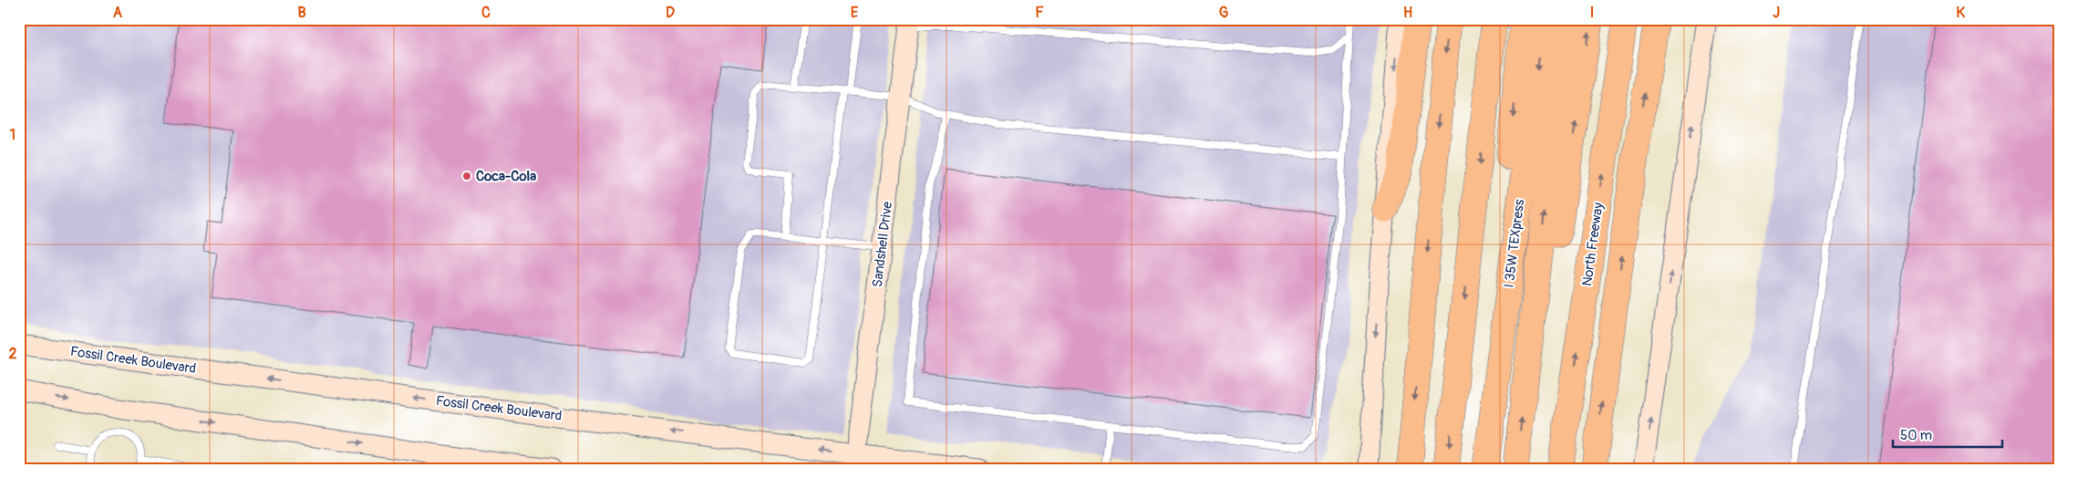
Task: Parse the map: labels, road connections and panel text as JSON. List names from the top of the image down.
{
  "streets": {
    "highway": ["I 35W TEXpress", "North Freeway"],
    "main road": ["Sandshell Drive", "Fossil Creek Boulevard"]
  },
  "crossings": [
    ["Sandshell Drive", "Fossil Creek Boulevard"]
  ],
  "places": ["Coca-Cola"],
  "scale_bar": "50 m",
  "grid": {
    "columns": [
      "A",
      "B",
      "C",
      "D",
      "E",
      "F",
      "G",
      "H",
      "I",
      "J",
      "K"
    ],
    "rows": ["1", "2"]
  }
}
